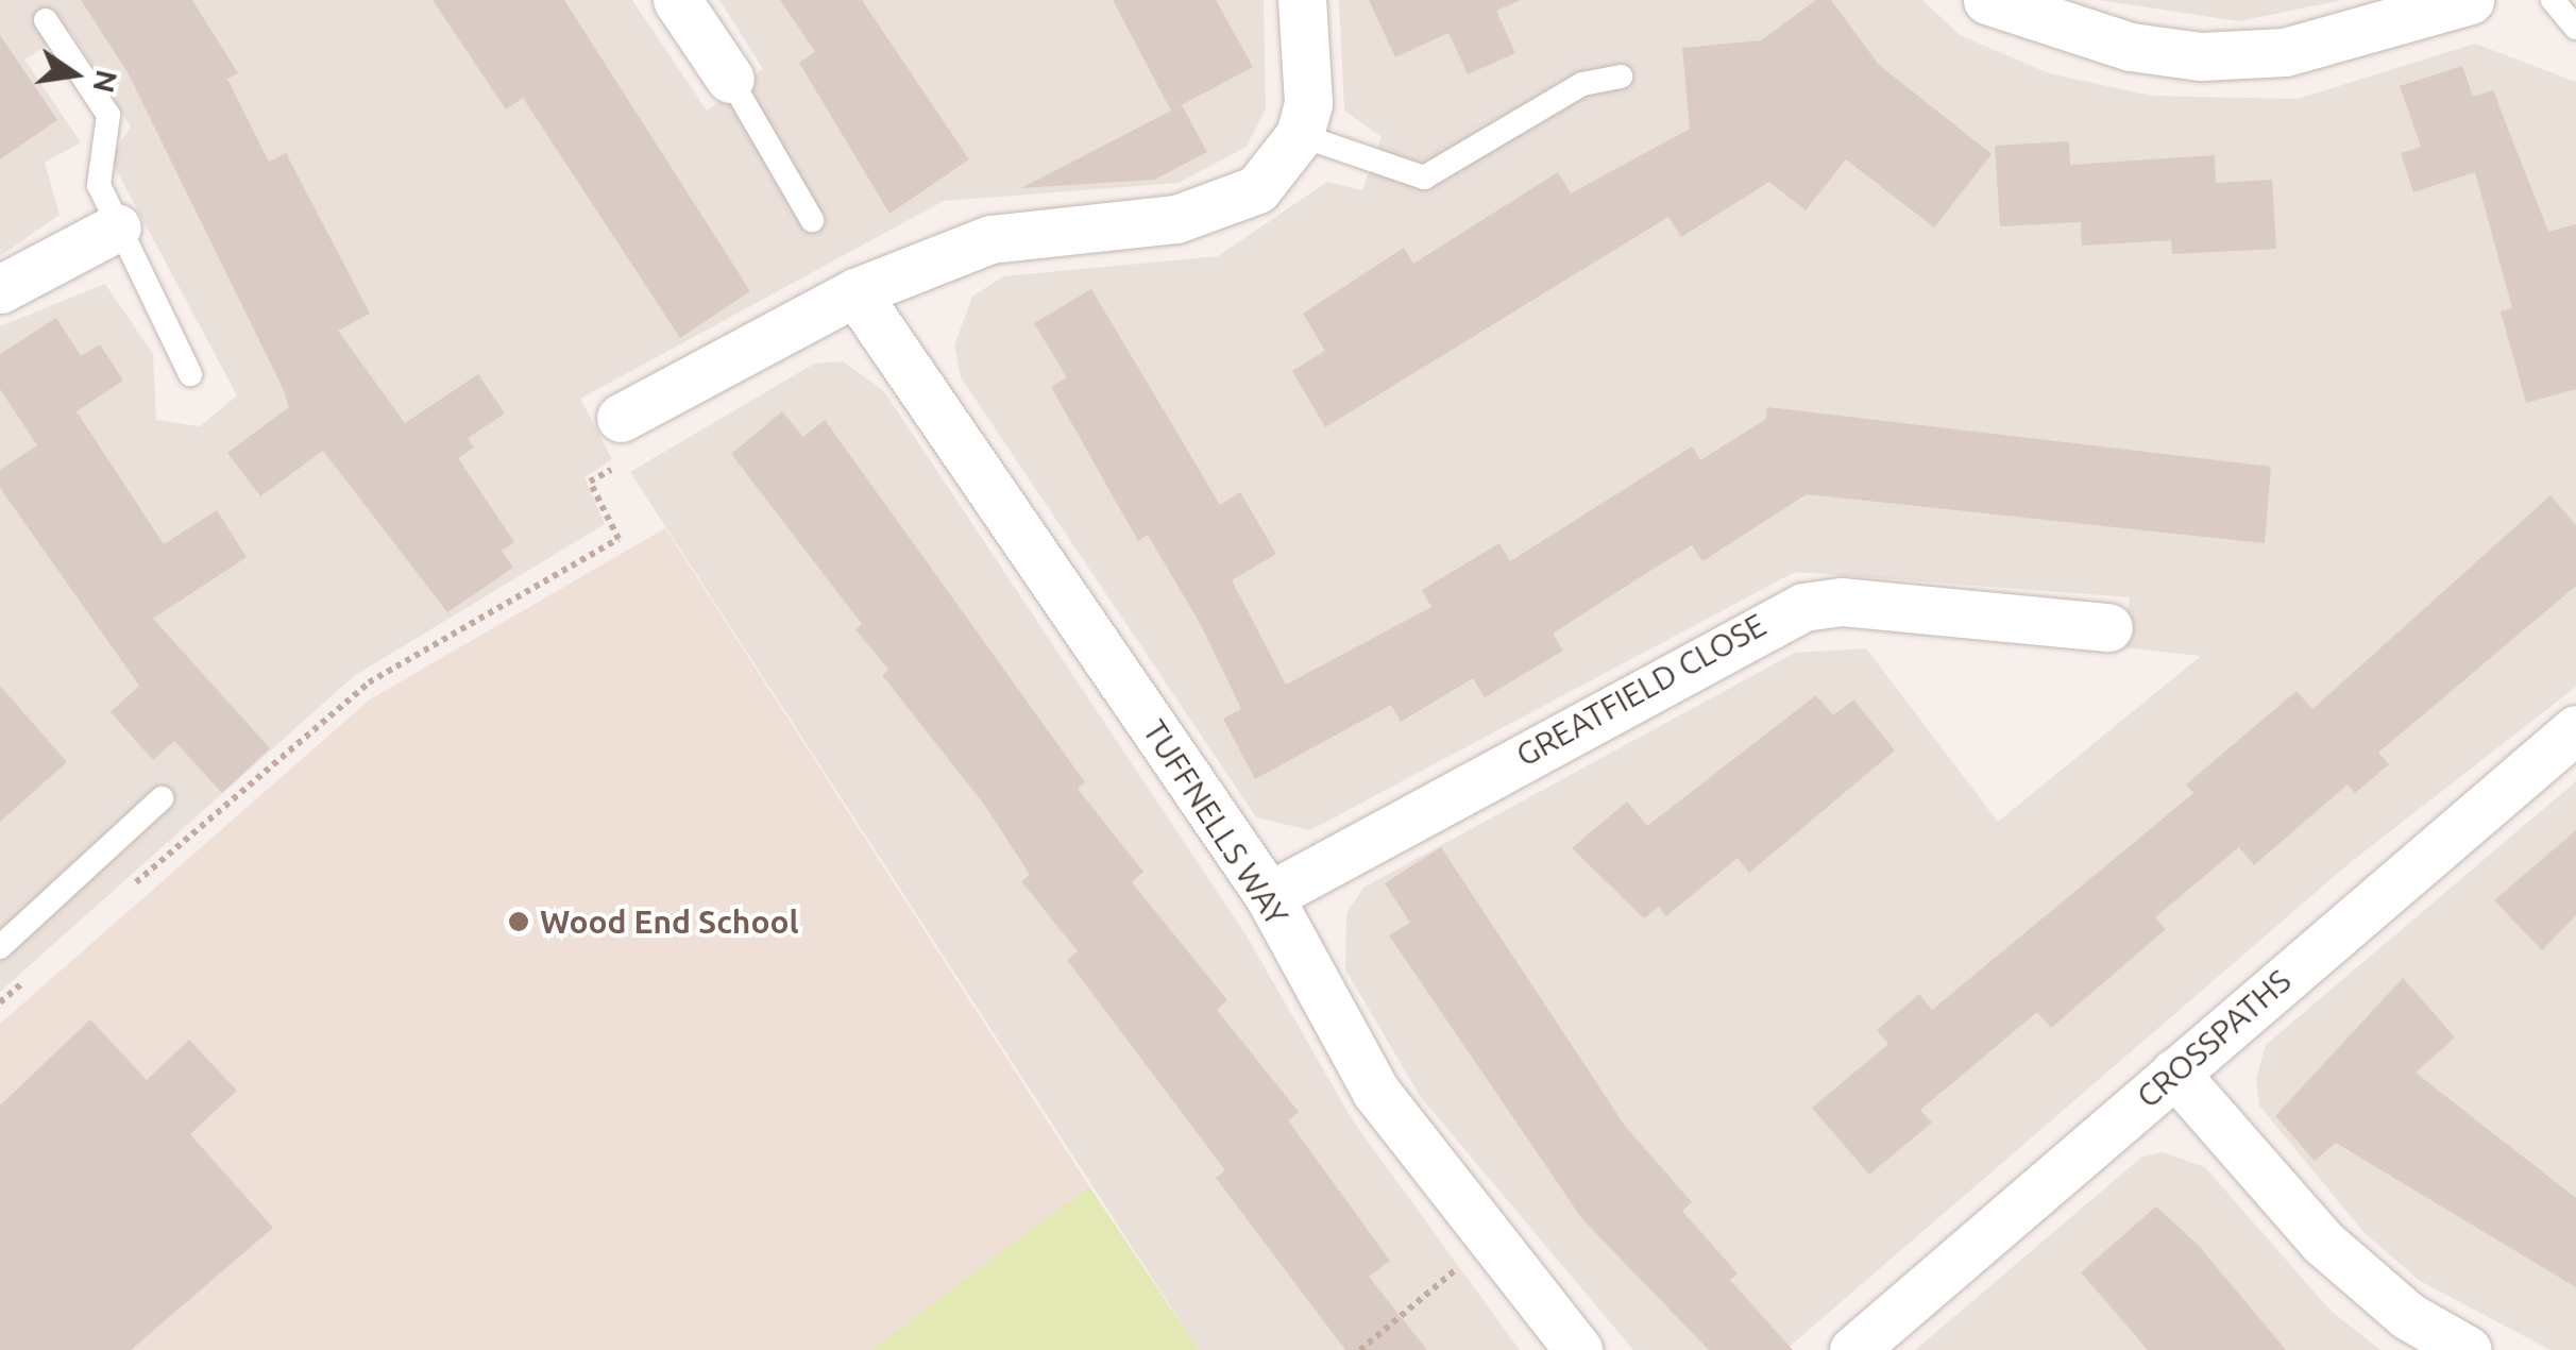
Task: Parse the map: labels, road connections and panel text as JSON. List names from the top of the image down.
{
  "streets": {
    "street": ["GREATFIELD CLOSE", "TUFFNELLS WAY", "CROSSPATHS"]
  },
  "crossings": [
    ["GREATFIELD CLOSE", "TUFFNELLS WAY"]
  ],
  "places": ["Wood End School"],
  "north": "right"
}
